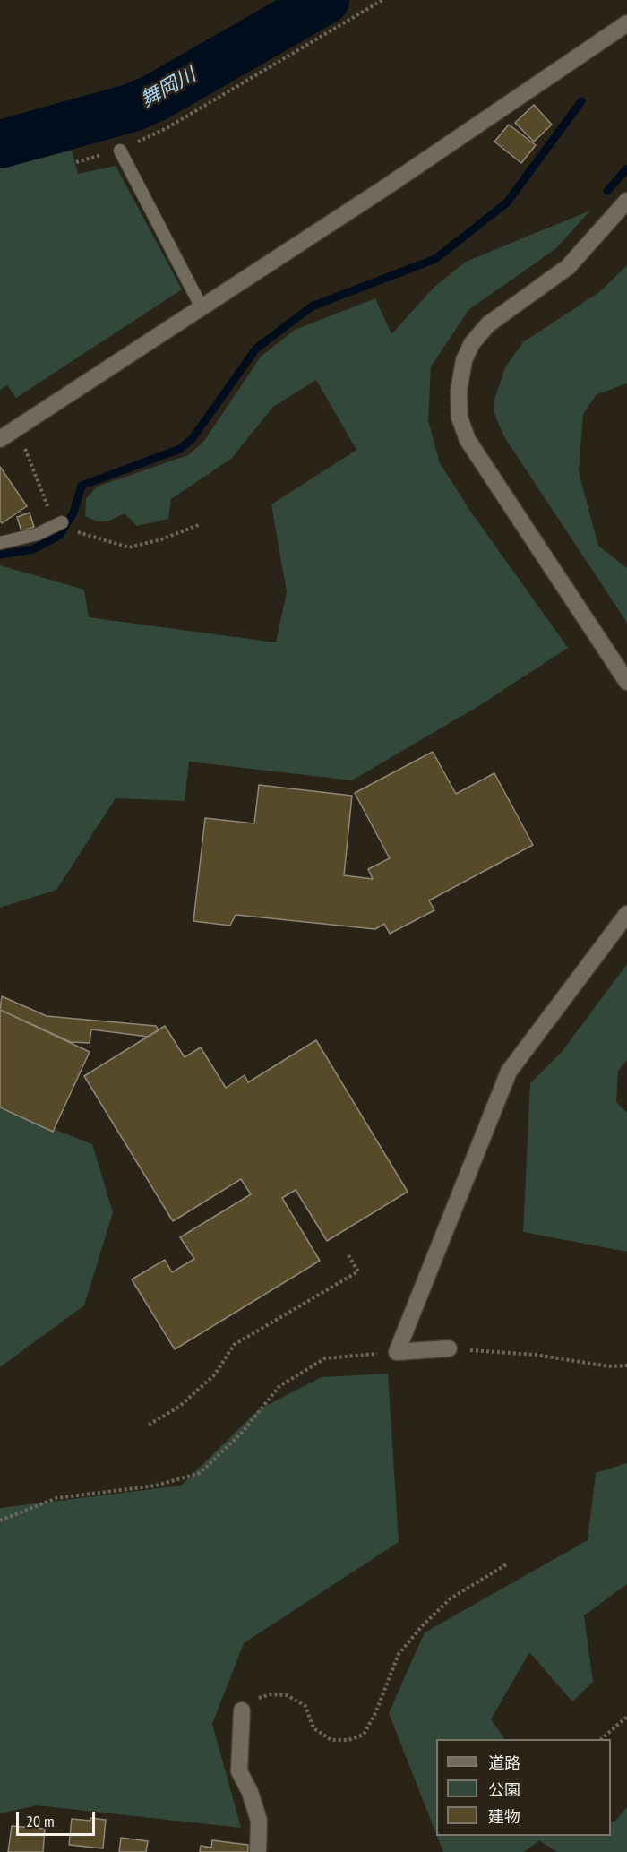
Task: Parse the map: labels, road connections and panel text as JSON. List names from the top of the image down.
{
  "water": ["舞岡川"],
  "legend": ["道路", "公園", "建物"],
  "scale_bar": "20 m"
}
